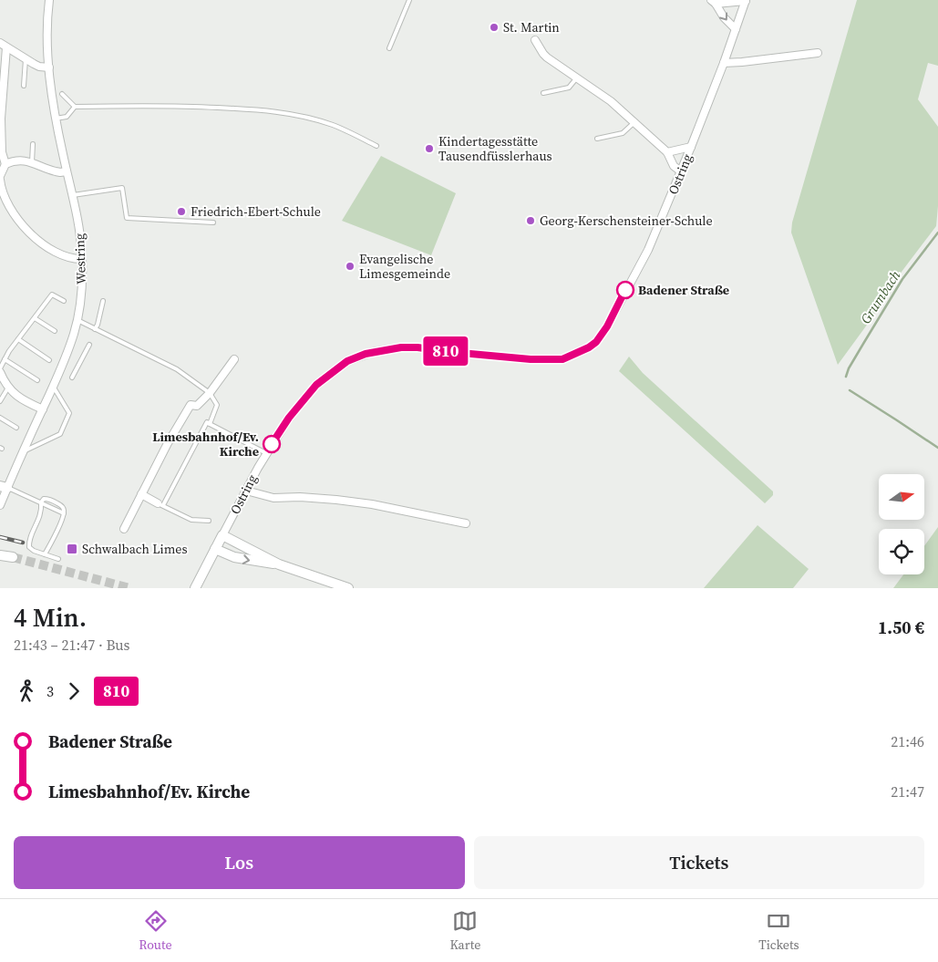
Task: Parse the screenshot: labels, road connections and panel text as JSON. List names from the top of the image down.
{
  "streets": {
    "main road": ["Ostring"],
    "street": ["Westring"]
  },
  "water": ["Grumbach"],
  "places": {
    "other": [
      "St. Martin",
      "Kindertagesstätte Tausendfüsslerhaus",
      "Friedrich-Ebert-Schule",
      "Georg-Kerschensteiner-Schule",
      "Evangelische Limesgemeinde",
      "Badener Straße",
      "Limesbahnhof/Ev. Kirche"
    ],
    "transit": ["Schwalbach Limes"]
  },
  "lines": ["bus line 810"],
  "north": "right",
  "page": {
    "on_map": "810",
    "heading": ["4 Min.", "21:43 – 21:47 · Bus", "1.50 €"],
    "legs": ["3", "810"],
    "list": [
      {
        "name": "Badener Straße",
        "value": "21:46"
      },
      {
        "name": "Limesbahnhof/Ev. Kirche",
        "value": "21:47"
      }
    ],
    "buttons": ["Los", "Tickets"],
    "tabs": ["Route", "Karte", "Tickets"]
  }
}
